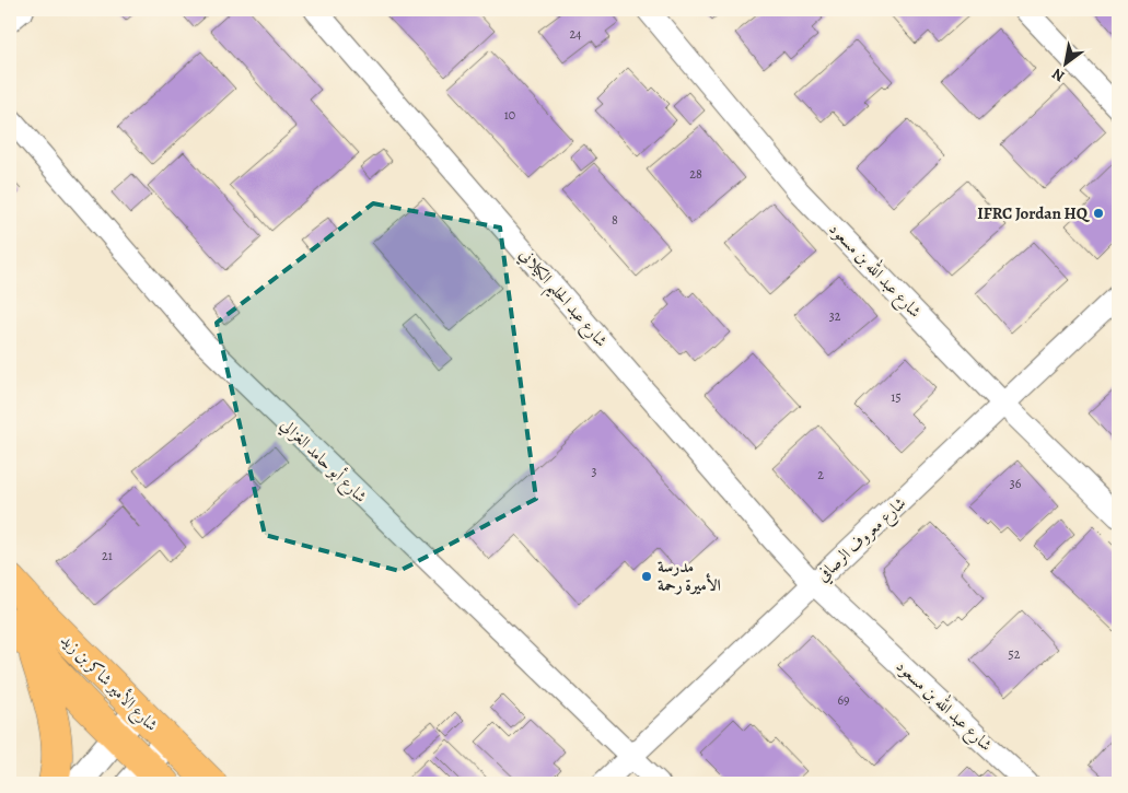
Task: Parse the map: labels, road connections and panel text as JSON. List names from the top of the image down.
{
  "streets": {
    "main road": ["شارع الأمير شاكر بن زيد"],
    "street": [
      "شارع عبد الله بن مسعود",
      "شارع عبد الحليم الكيلاني",
      "شارع أبو حامد الغزالي",
      "شارع معروف الرصافي"
    ]
  },
  "crossings": [
    ["شارع عبد الله بن مسعود", "شارع عبد الحليم الكيلاني"],
    ["شارع عبد الله بن مسعود", "شارع معروف الرصافي"],
    ["شارع عبد الحليم الكيلاني", "شارع معروف الرصافي"],
    ["شارع أبو حامد الغزالي", "شارع معروف الرصافي"]
  ],
  "places": ["IFRC Jordan HQ", "مدرسة الأميرة رحمة"],
  "house_numbers": [
    "24",
    "10",
    "28",
    "8",
    "32",
    "15",
    "3",
    "2",
    "36",
    "21",
    "52",
    "69"
  ],
  "north": "bottom left"
}
